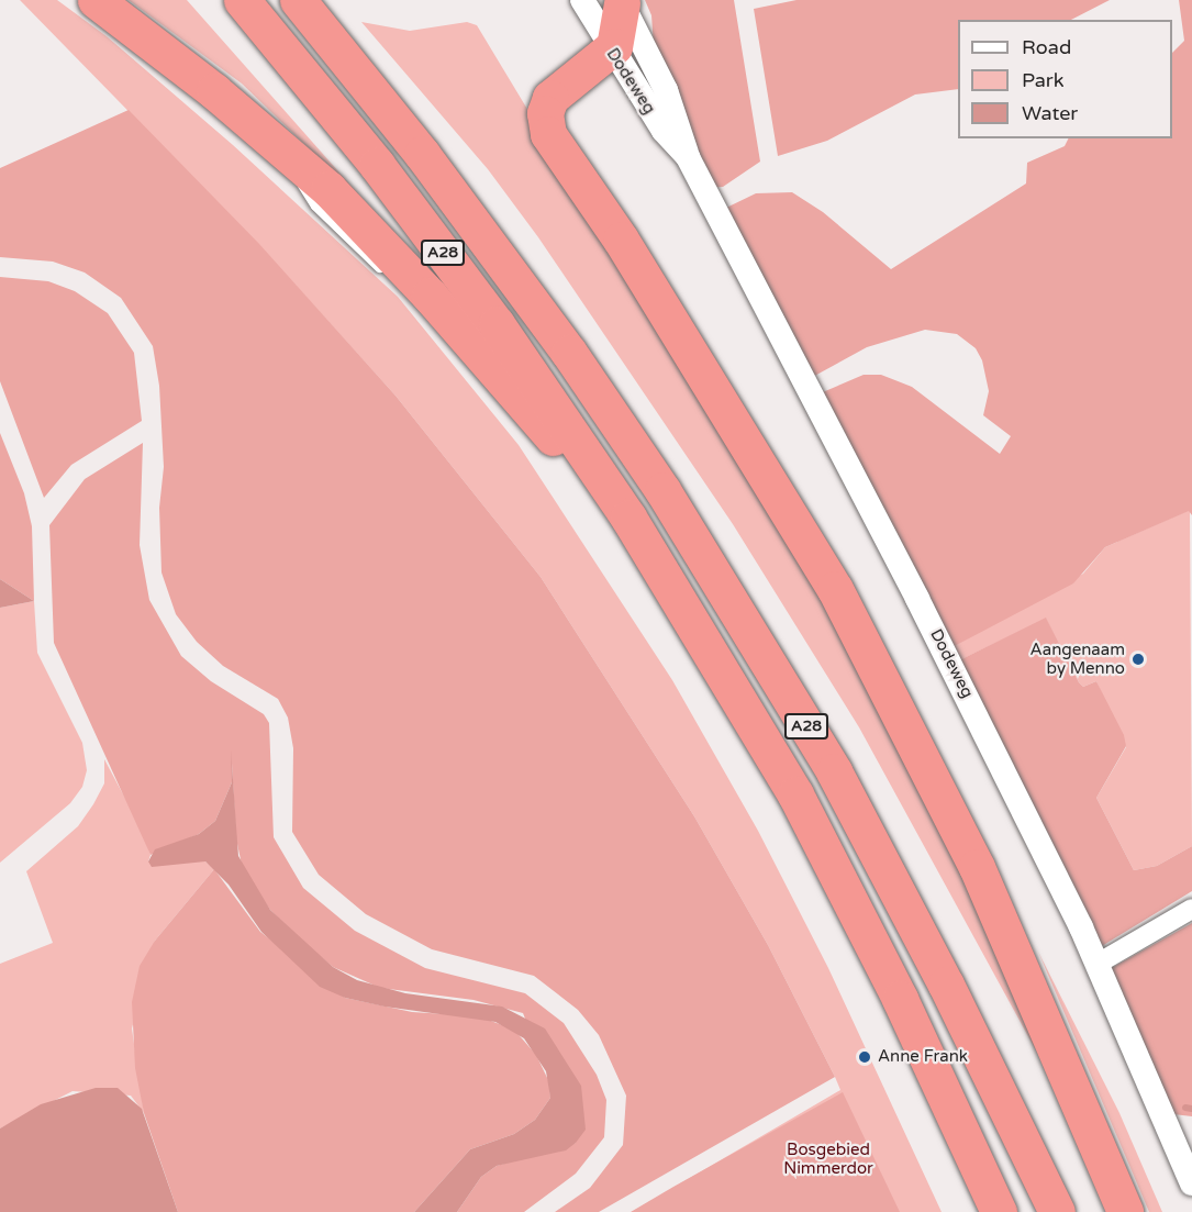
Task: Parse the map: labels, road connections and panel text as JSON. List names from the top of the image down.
{
  "streets": {
    "highway": ["A28"],
    "street": ["Dodeweg"]
  },
  "parks": ["Bosgebied Nimmerdor"],
  "places": ["Aangenaam by Menno", "Anne Frank"],
  "legend": ["Road", "Park", "Water"]
}
